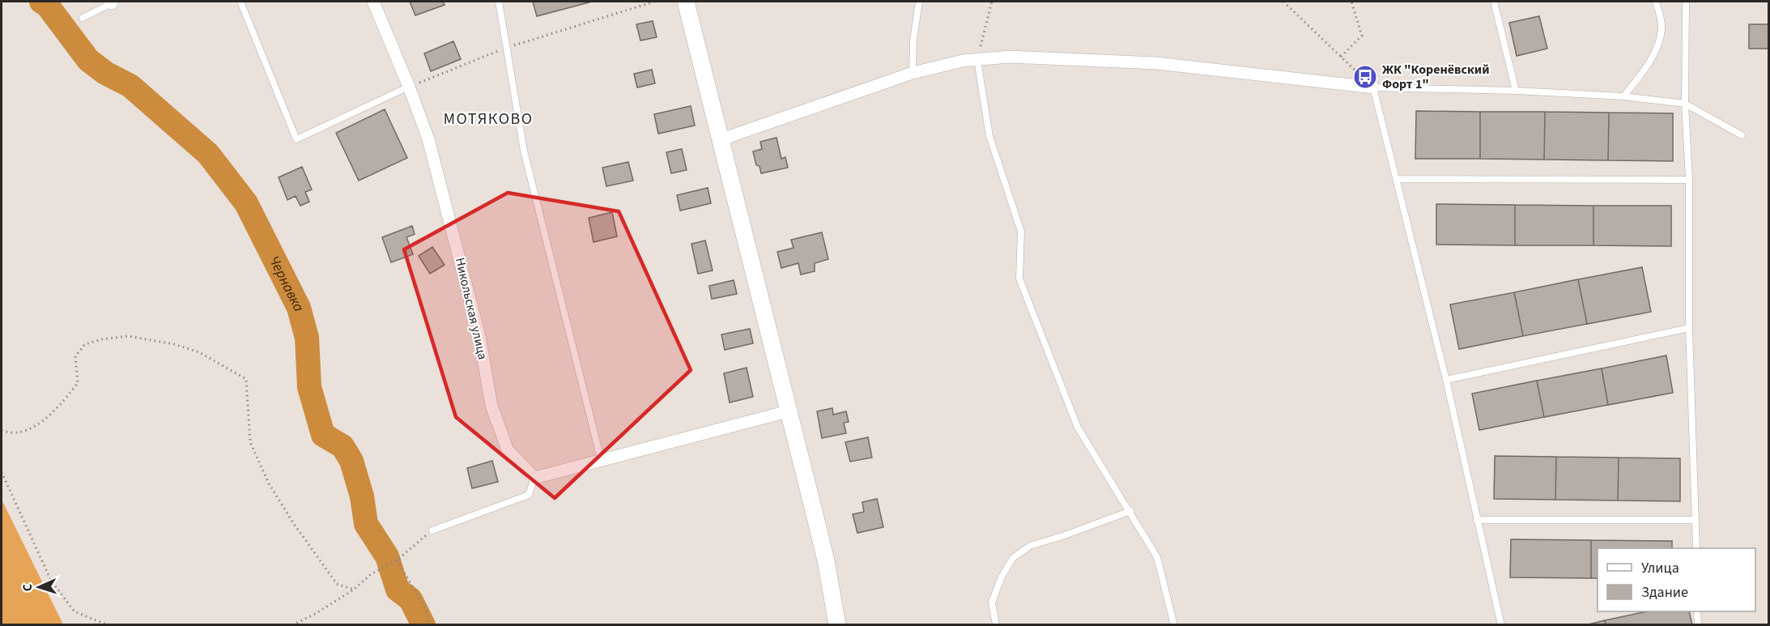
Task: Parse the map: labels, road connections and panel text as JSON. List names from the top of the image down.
{
  "streets": {
    "street": ["Никольская улица"]
  },
  "districts": ["МОТЯКОВО"],
  "water": ["Чернавка"],
  "places": {
    "bus stop": ["ЖК \"Коренёвский Форт 1\""]
  },
  "legend": ["Улица", "Здание"],
  "north": "left"
}
